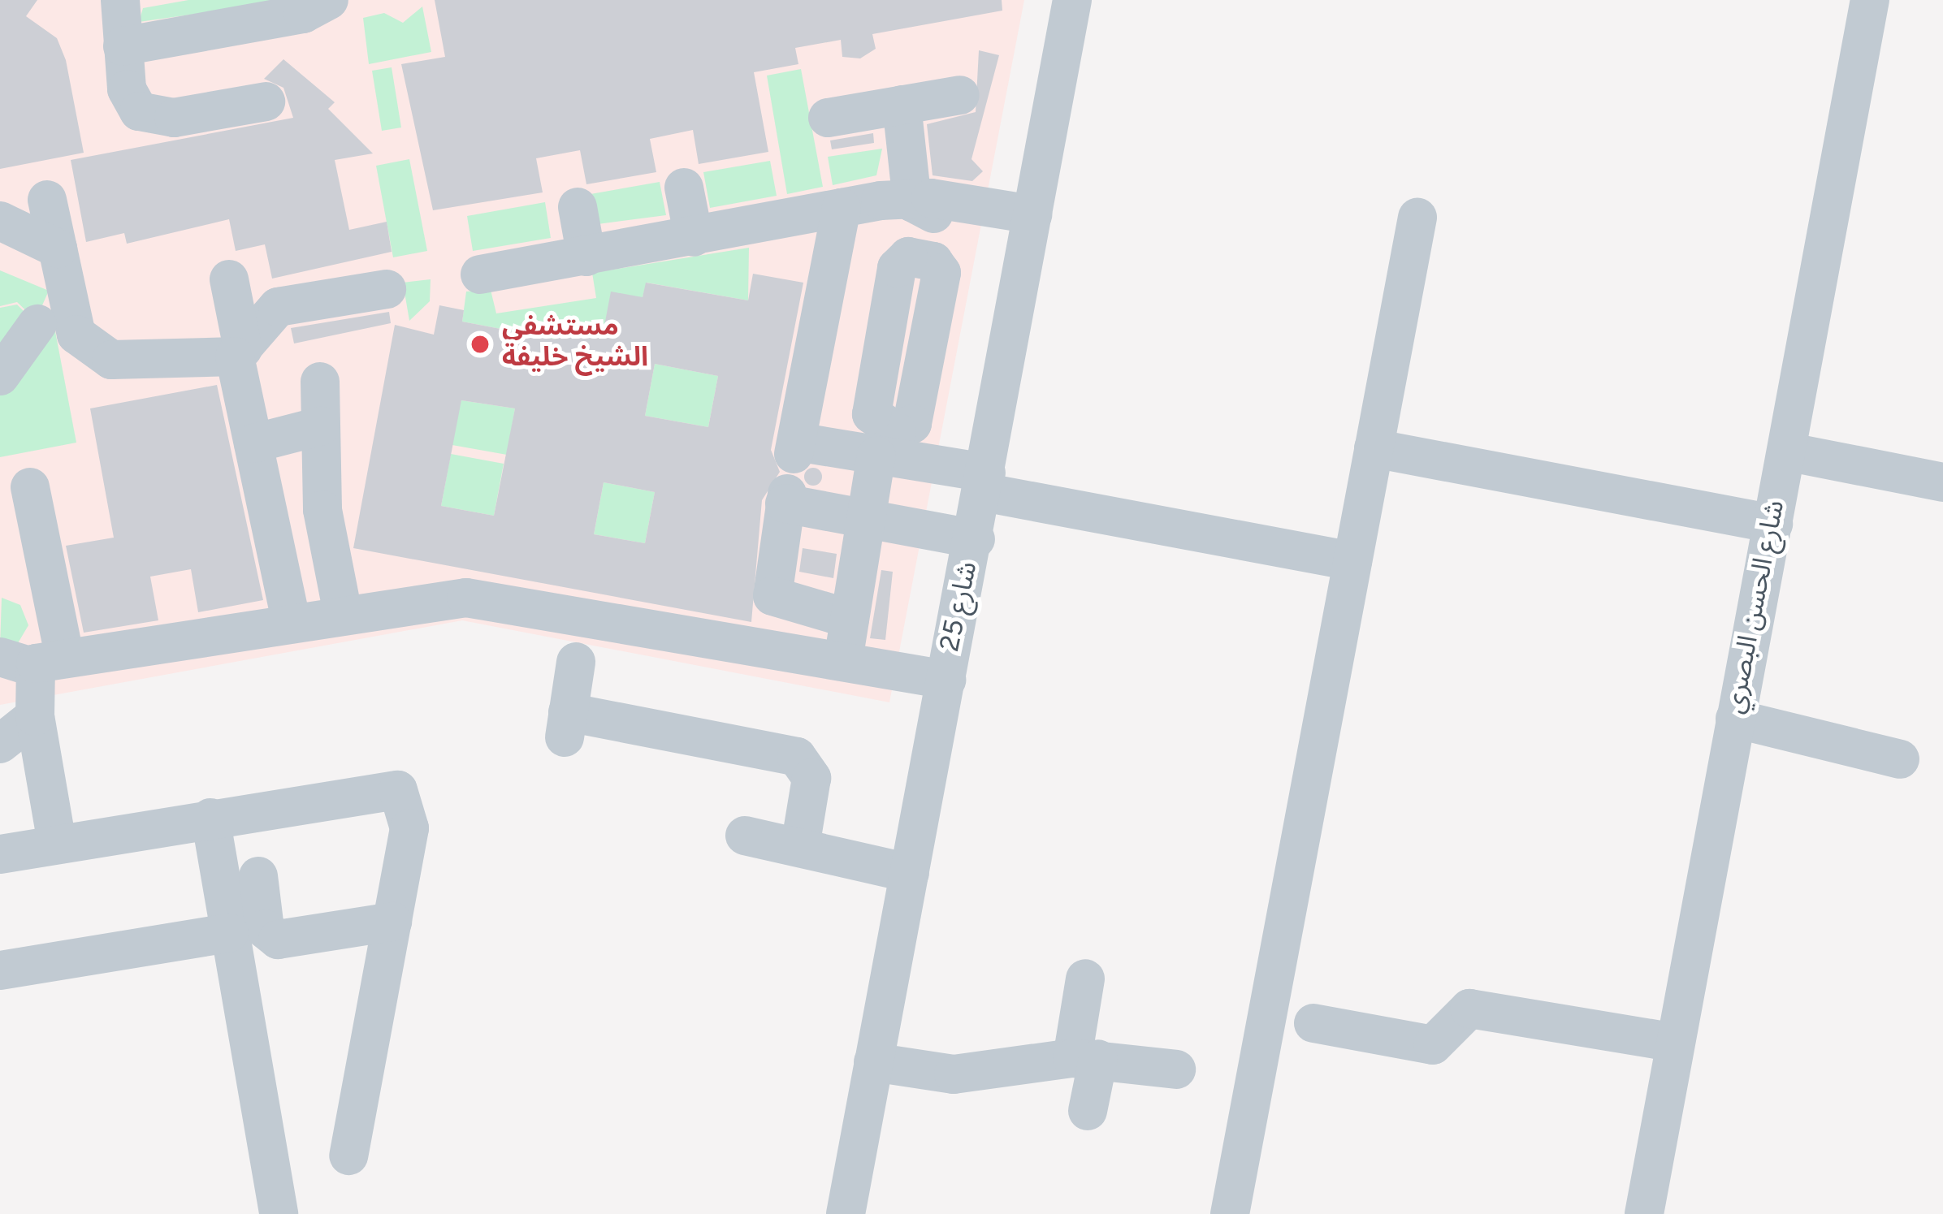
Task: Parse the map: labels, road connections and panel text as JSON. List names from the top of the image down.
{
  "streets": {
    "street": ["شارع 25", "شارع الحسن البصري"]
  },
  "places": ["مستشفى الشيخ خليفة"]
}
